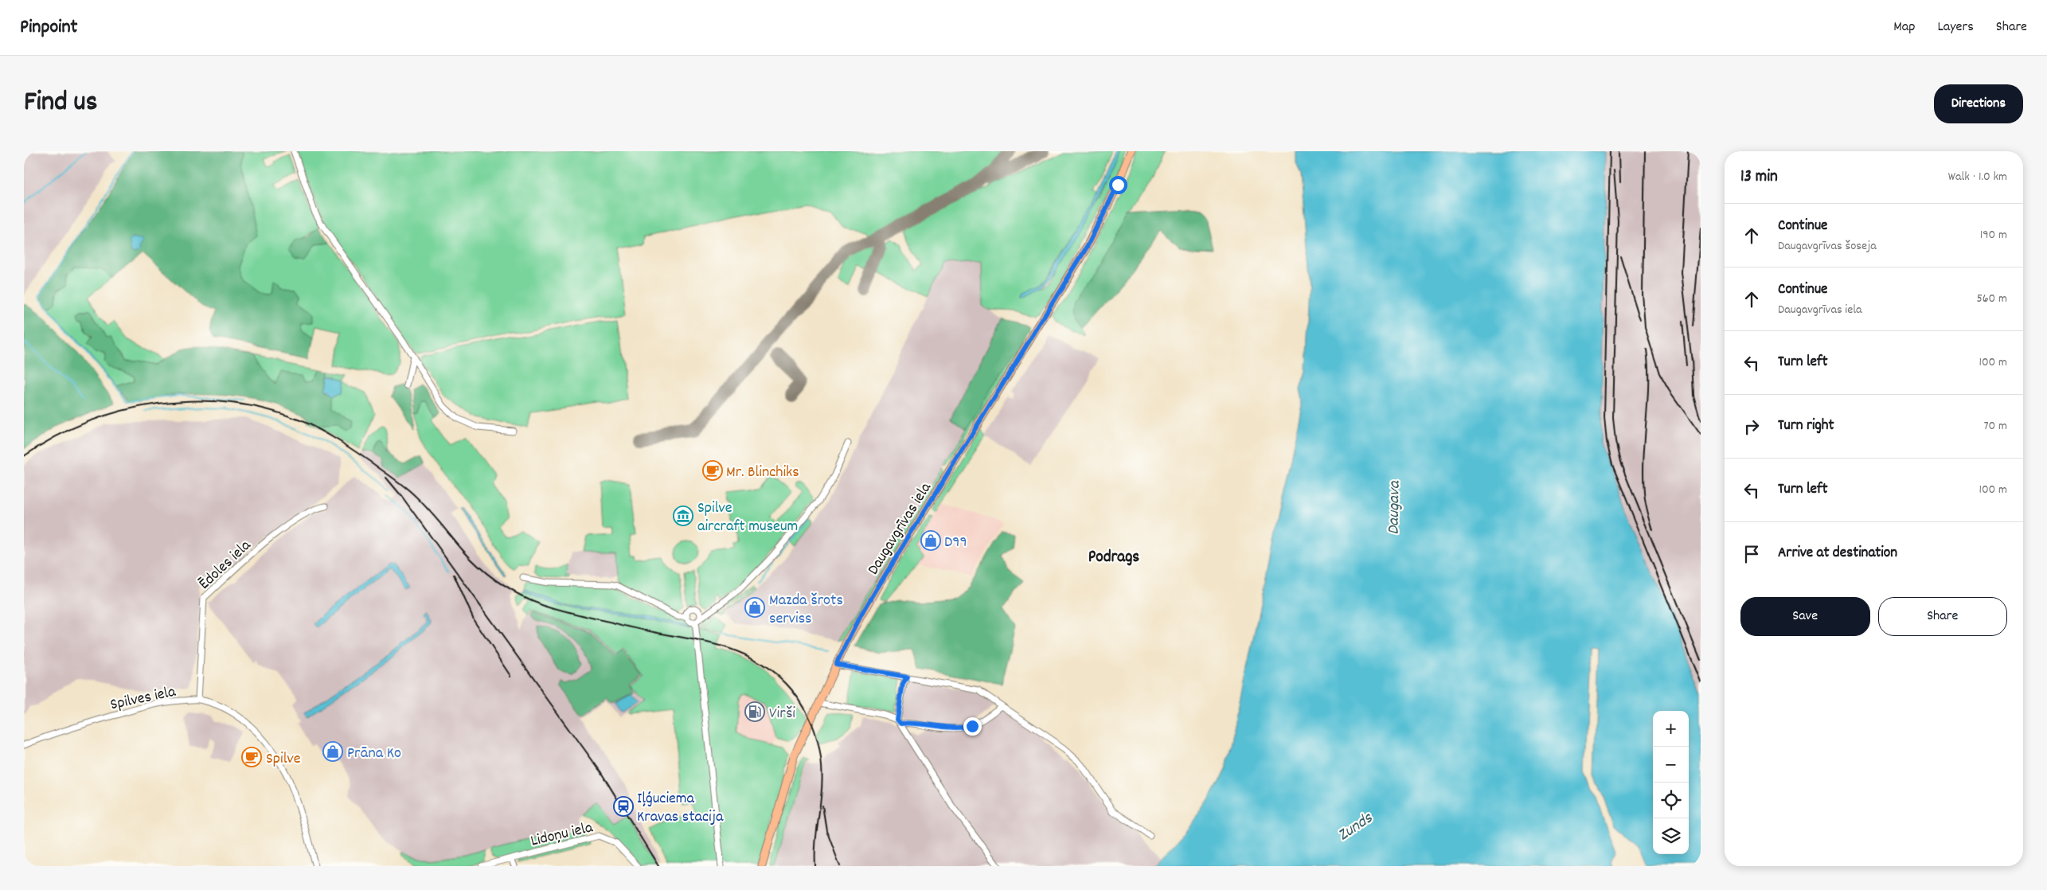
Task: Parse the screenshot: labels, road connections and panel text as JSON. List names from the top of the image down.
{
  "streets": {
    "main road": ["Daugavgrīvas iela"],
    "street": ["Ēdoles iela", "Spilves iela", "Lidoņu iela"]
  },
  "crossings": [
    ["Ēdoles iela", "Spilves iela"]
  ],
  "districts": ["Podrags"],
  "water": ["Daugava", "Zunds"],
  "places": {
    "cafe": ["Mr. Blinchiks", "Spilve"],
    "museum": ["Spilve aircraft museum"],
    "shop": ["D99", "Mazda šrots serviss", "Prāna Ko"],
    "fuel station": ["Virši"],
    "station": ["Iļģuciema Kravas stacija"]
  },
  "page": {
    "header": "Pinpoint",
    "nav": ["Map", "Layers", "Share"],
    "title": "Find us",
    "buttons": [
      "Directions",
      ["Save", "Share"]
    ],
    "heading": ["13 min", "Walk · 1.0 km"],
    "list": [
      ["Continue", "Daugavgrīvas šoseja", "190 m"],
      ["Continue", "Daugavgrīvas iela", "560 m"],
      ["Turn left", "100 m"],
      ["Turn right", "70 m"],
      ["Turn left", "100 m"],
      "Arrive at destination"
    ],
    "map_buttons": ["+", "−"]
  }
}
